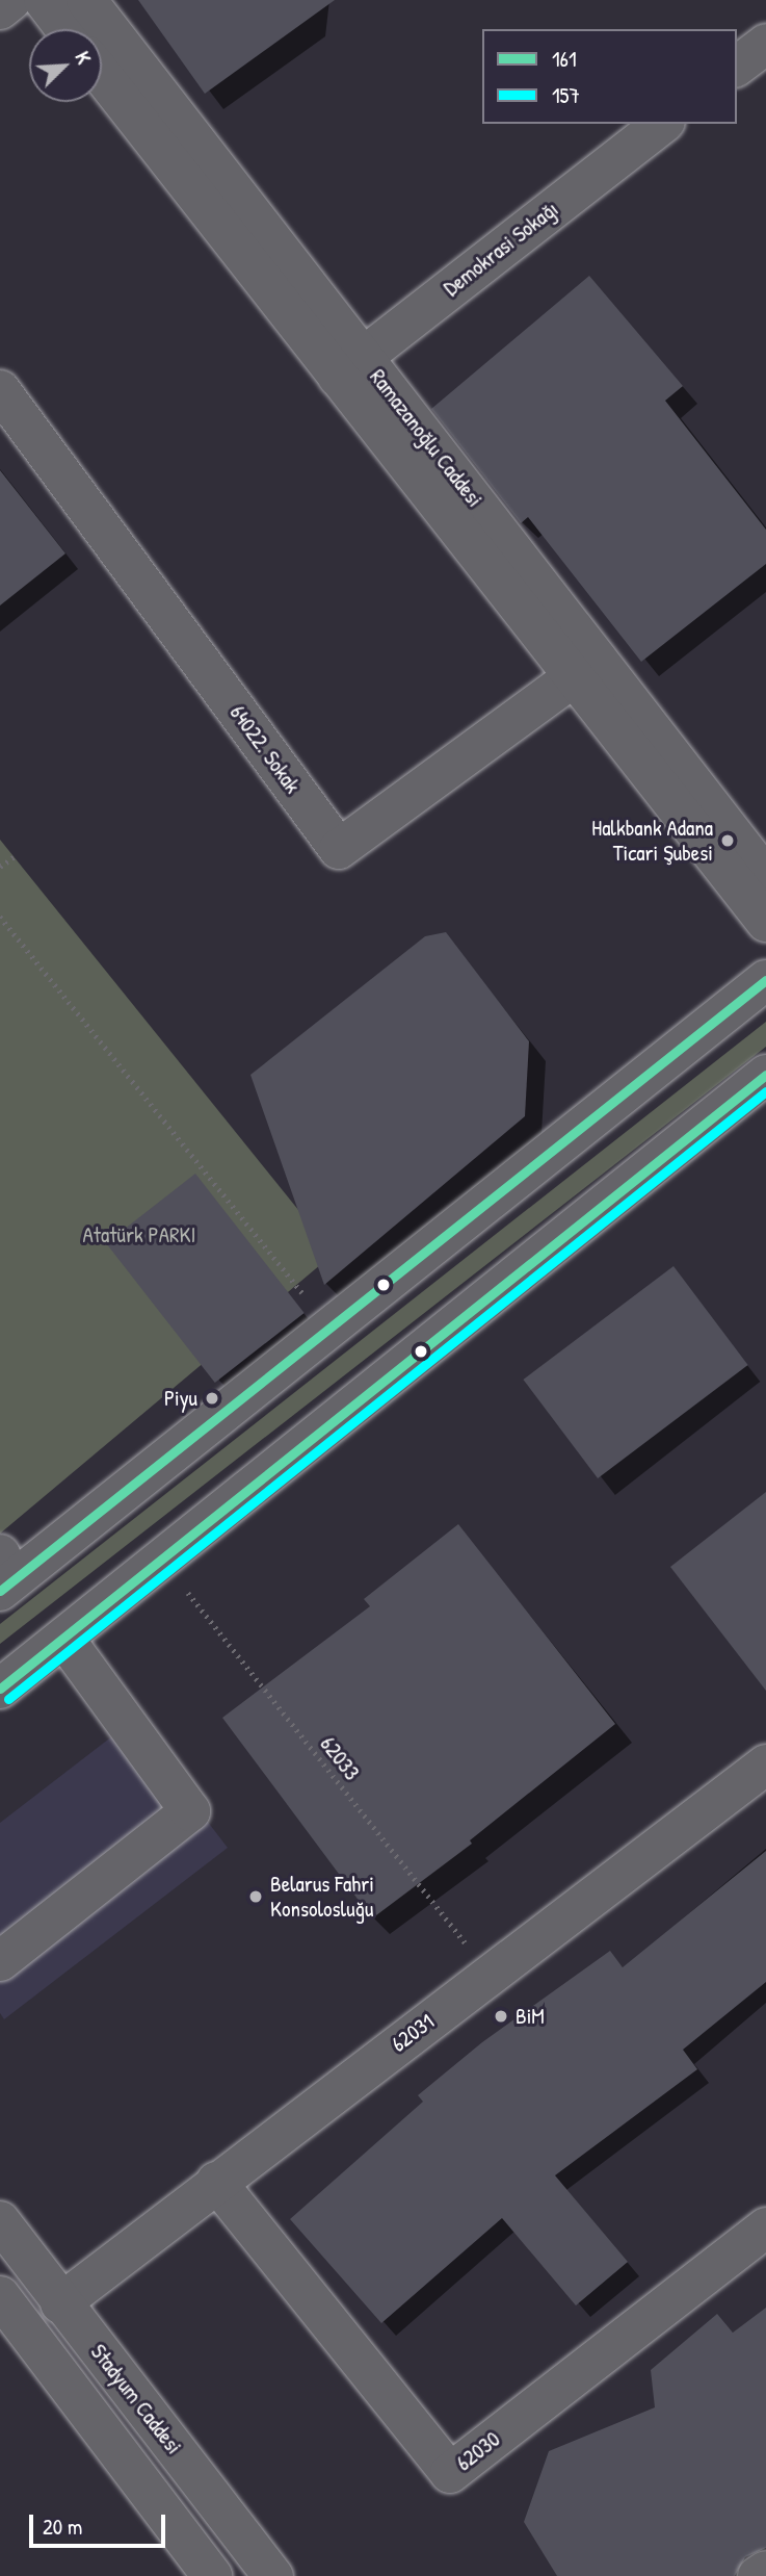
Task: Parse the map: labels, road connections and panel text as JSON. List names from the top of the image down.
{
  "streets": {
    "main road": [
      "Demokrasi Sokağı",
      "Ramazanoğlu Caddesi",
      "64022. Sokak",
      "62031",
      "Stadyum Caddesi",
      "62030"
    ],
    "path": ["62033"]
  },
  "crossings": [
    ["Demokrasi Sokağı", "Ramazanoğlu Caddesi"],
    ["Ramazanoğlu Caddesi", "64022. Sokak"],
    ["62031", "Stadyum Caddesi"],
    ["62031", "62030"]
  ],
  "parks": ["Atatürk PARKI"],
  "places": [
    "Halkbank Adana Ticari Şubesi",
    "Piyu",
    "Belarus Fahri Konsolosluğu",
    "BiM"
  ],
  "lines": ["transit line 161", "transit line 157"],
  "legend": ["161", "157"],
  "scale_bar": "20 m",
  "north": "top right"
}
